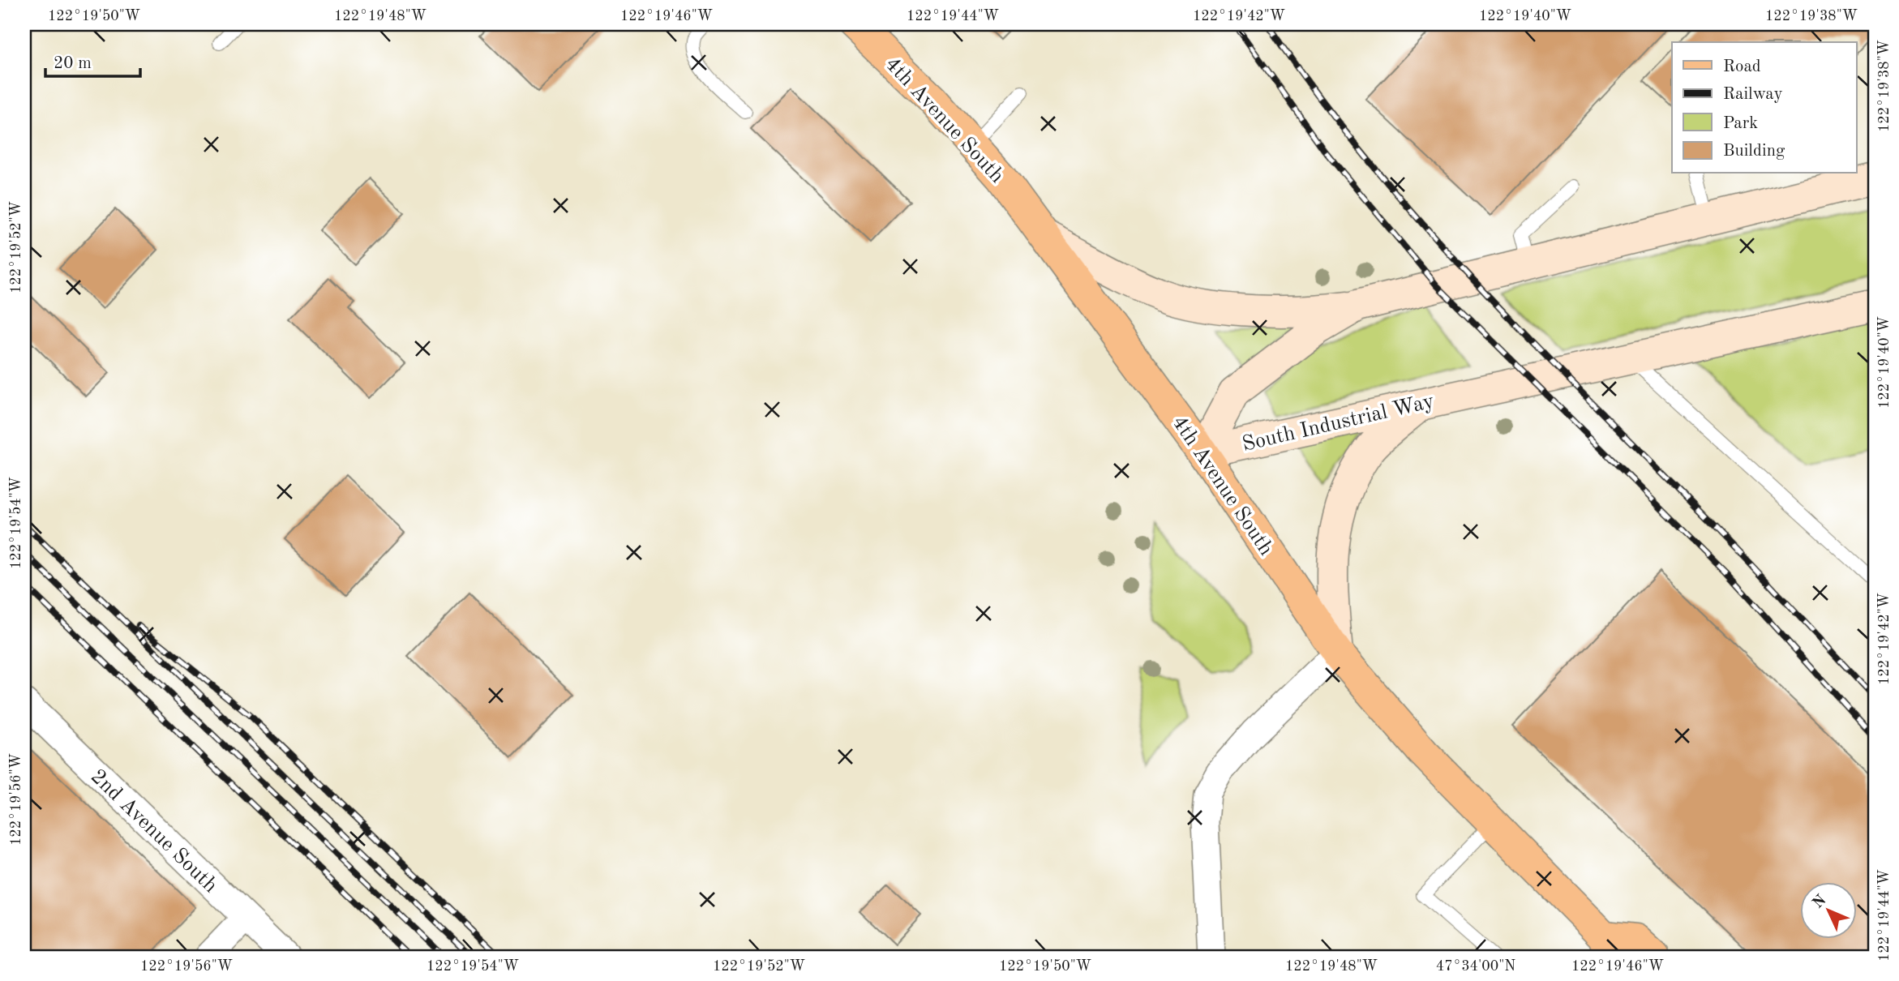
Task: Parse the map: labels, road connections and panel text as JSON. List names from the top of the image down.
{
  "streets": {
    "main road": ["4th Avenue South"],
    "street": ["South Industrial Way", "2nd Avenue South"]
  },
  "crossings": [
    ["4th Avenue South", "South Industrial Way"]
  ],
  "legend": [
    "Road",
    "Railway",
    "Park",
    "Building"
  ],
  "scale_bar": "20 m",
  "north": "top left",
  "coordinates": [
    "122°19'50\"W",
    "122°19'48\"W",
    "122°19'46\"W",
    "122°19'44\"W",
    "122°19'42\"W",
    "122°19'40\"W",
    "122°19'38\"W",
    "122°19'52\"W",
    "122°19'54\"W",
    "122°19'56\"W",
    "47°34'00\"N"
  ]
}
